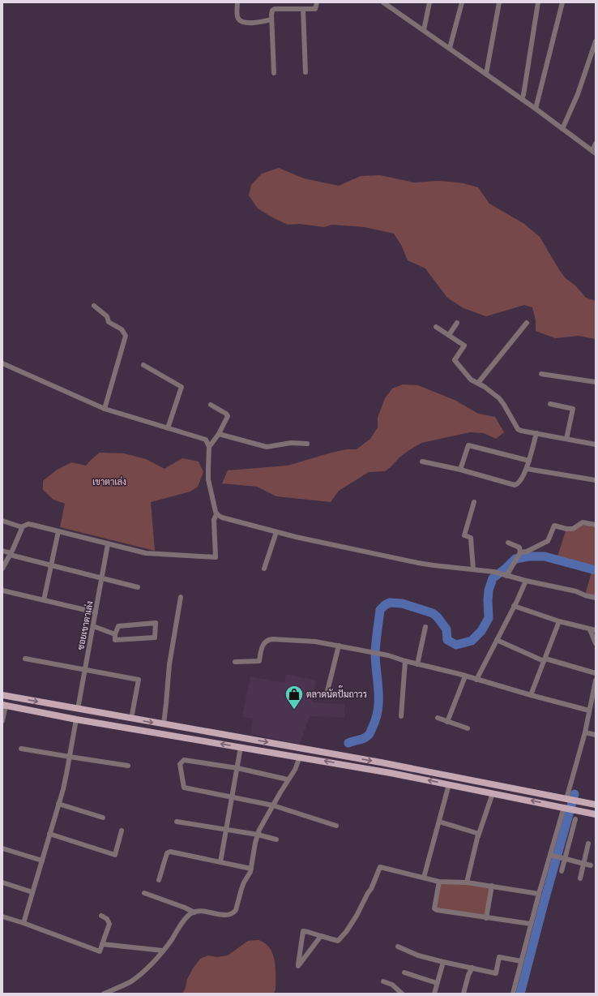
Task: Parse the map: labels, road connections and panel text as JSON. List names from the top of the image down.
{
  "streets": {
    "street": ["ซอยเขาตาเล่ง"]
  },
  "parks": ["เขาตาเล่ง"],
  "places": {
    "shop": ["ตลาดนัดปั๊มถาวร"]
  }
}
